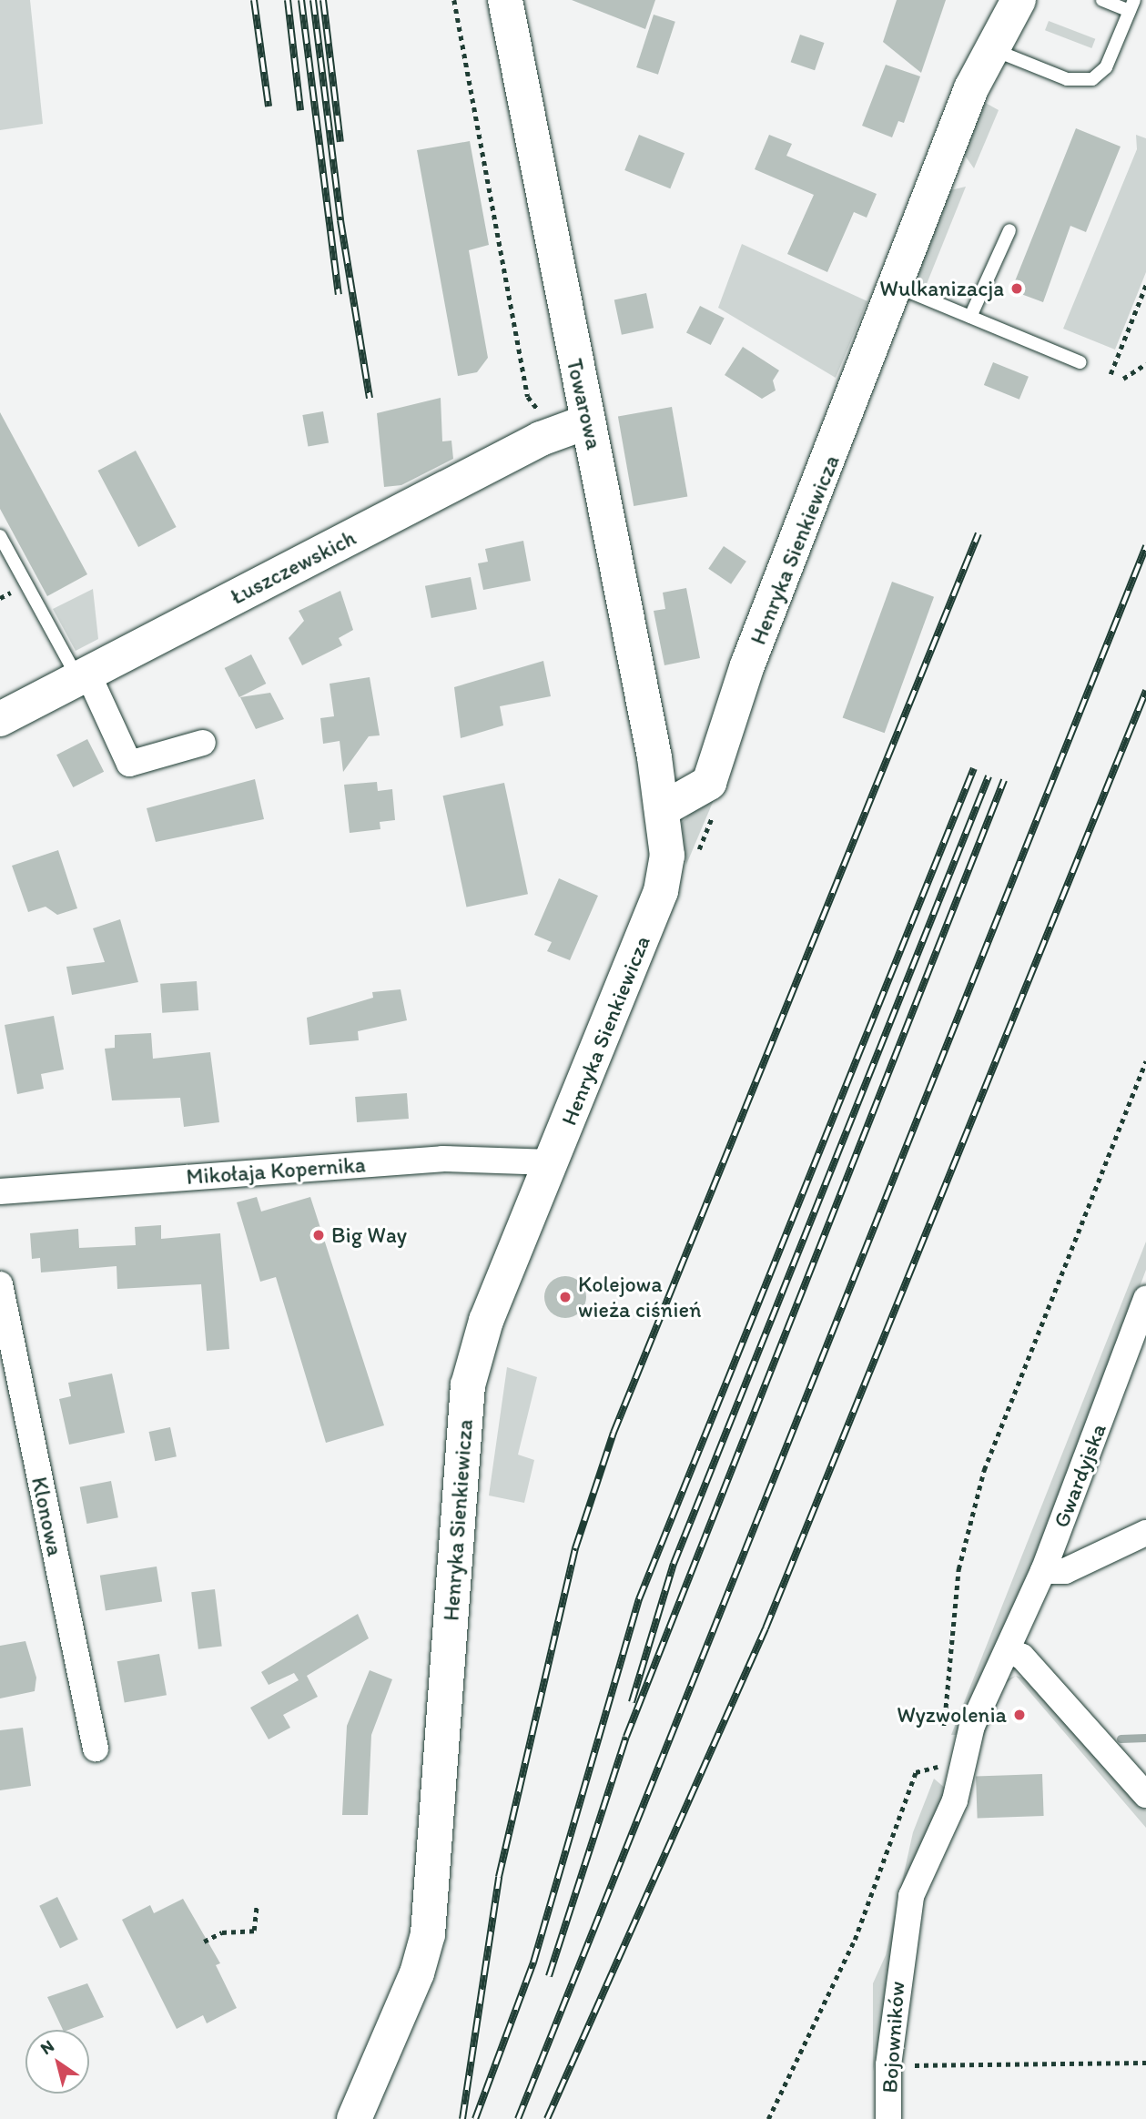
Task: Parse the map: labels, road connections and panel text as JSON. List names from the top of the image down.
{
  "streets": {
    "street": [
      "Towarowa",
      "Henryka Sienkiewicza",
      "Łuszczewskich",
      "Mikołaja Kopernika",
      "Gwardyjska",
      "Klonowa",
      "Bojowników"
    ]
  },
  "crossings": [
    ["Towarowa", "Henryka Sienkiewicza"],
    ["Towarowa", "Łuszczewskich"],
    ["Henryka Sienkiewicza", "Mikołaja Kopernika"],
    ["Gwardyjska", "Bojowników"]
  ],
  "places": [
    "Wulkanizacja",
    "Big Way",
    "Kolejowa wieża ciśnień",
    "Wyzwolenia"
  ],
  "north": "top left"
}
